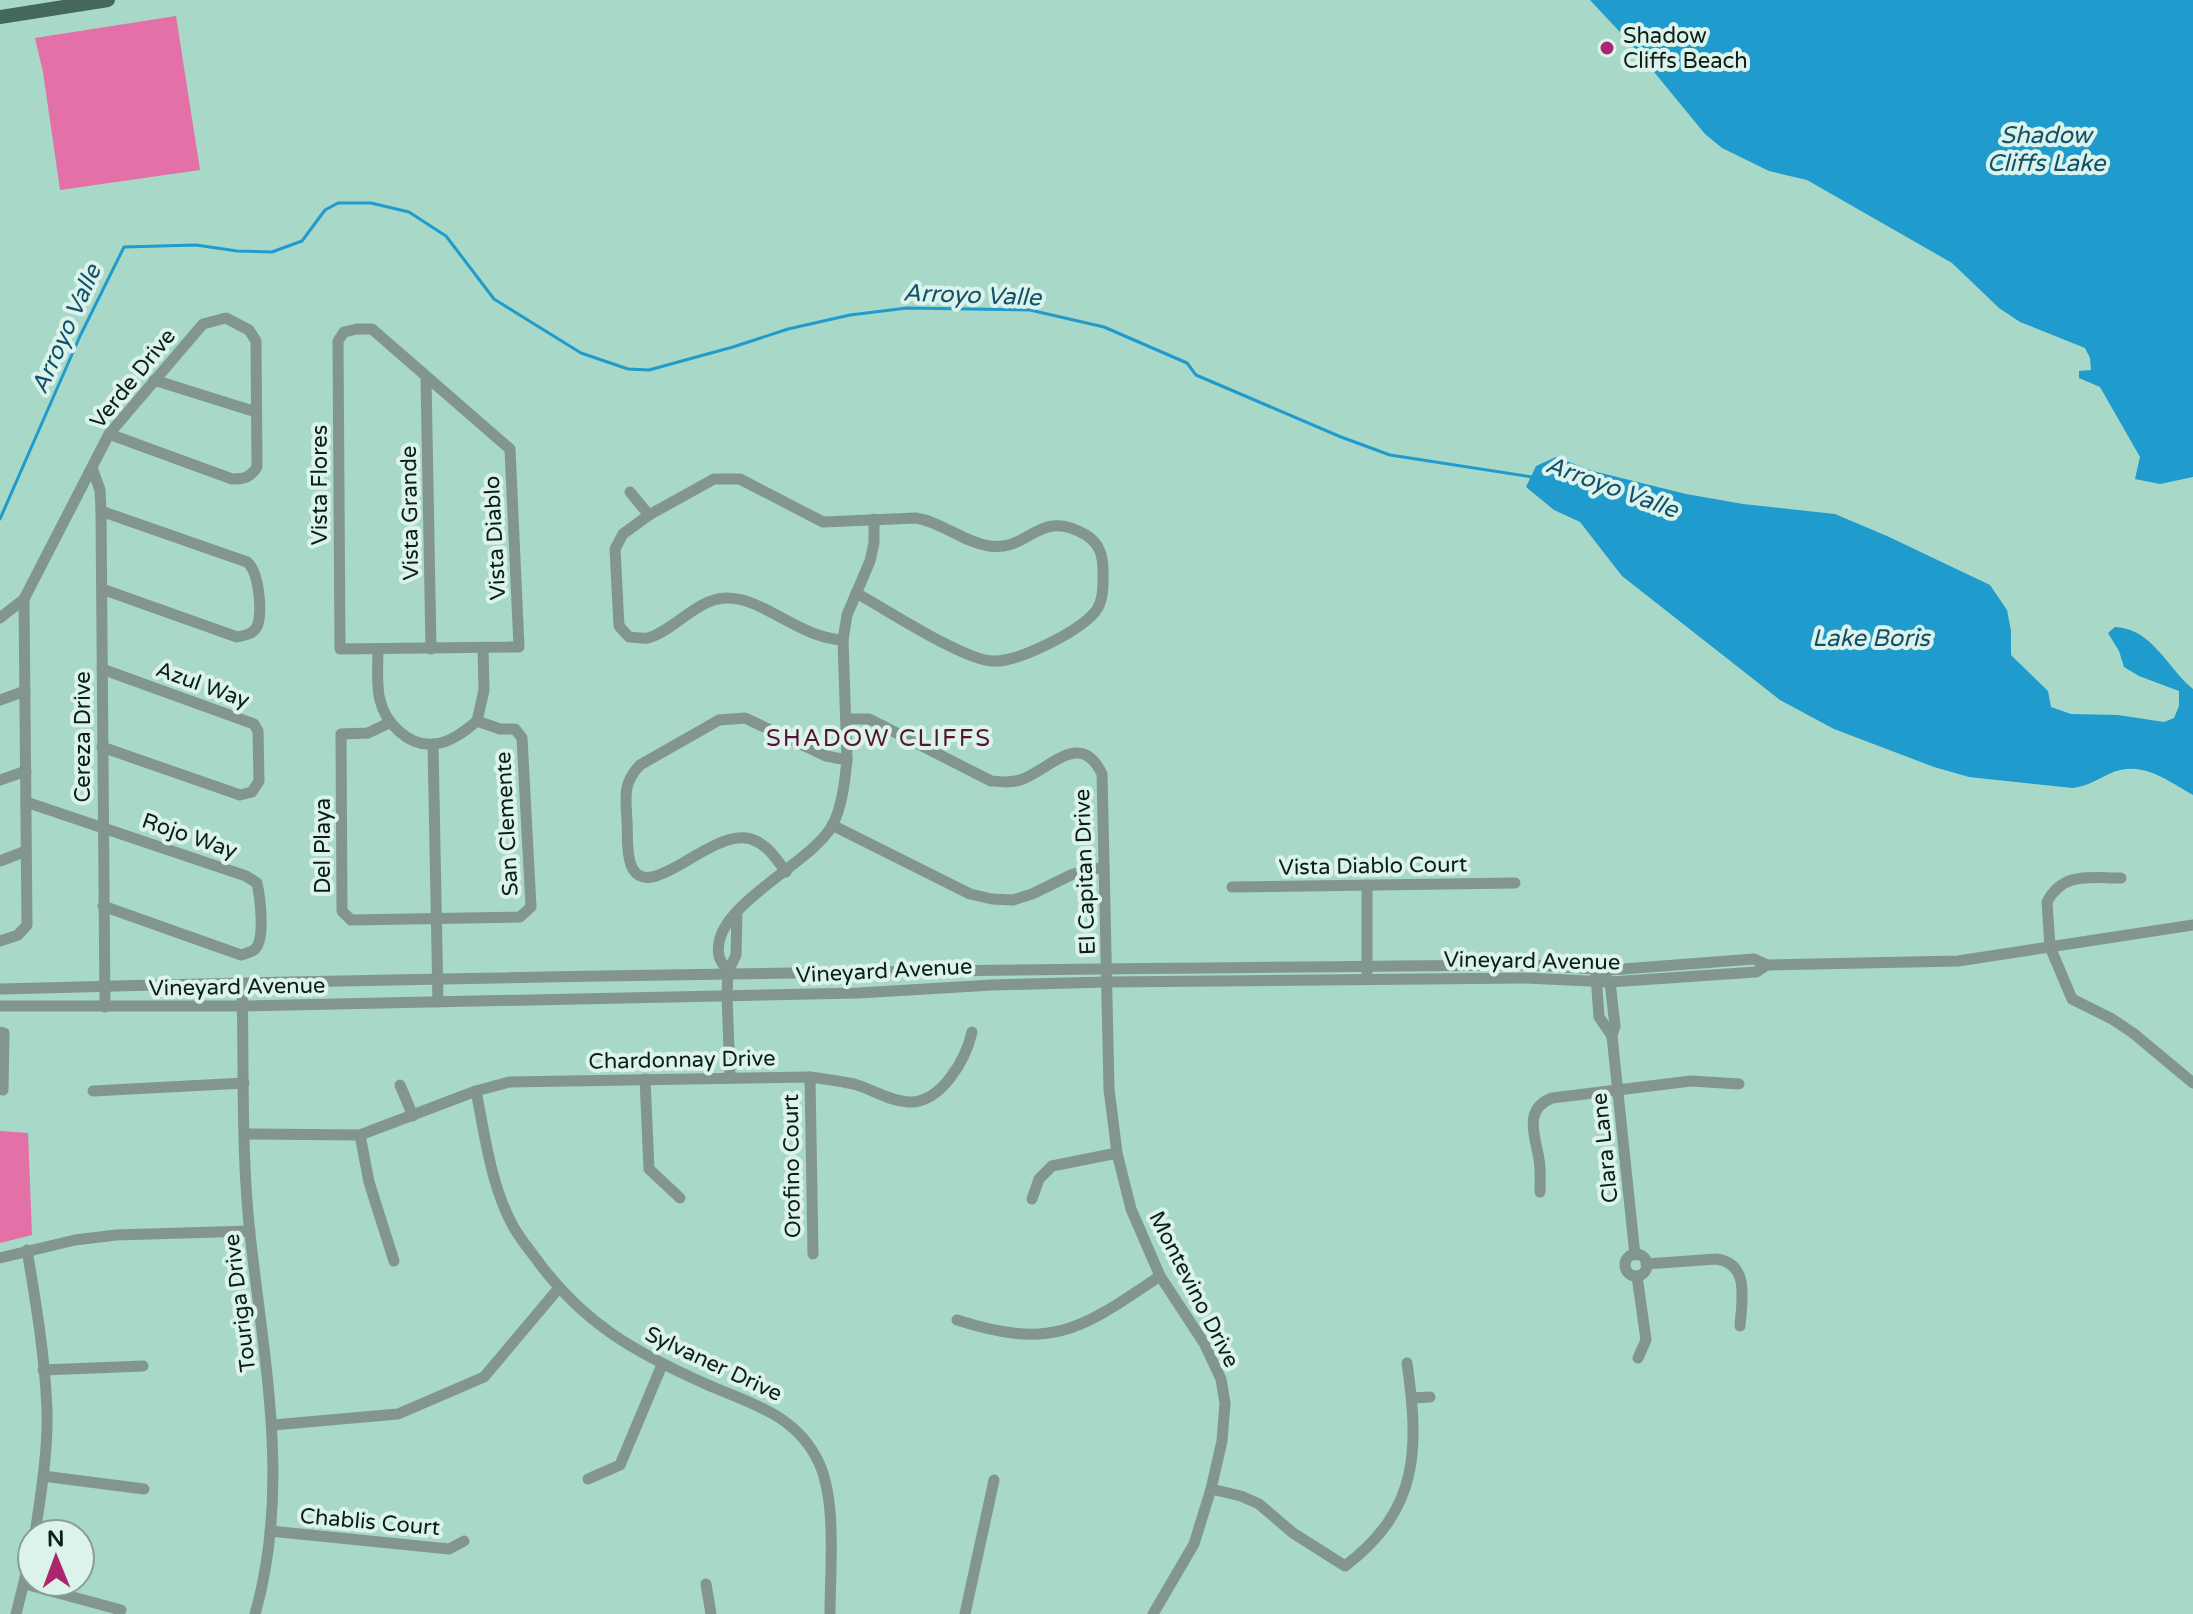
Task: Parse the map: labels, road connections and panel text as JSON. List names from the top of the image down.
{
  "streets": {
    "street": [
      "Verde Drive",
      "Vista Flores",
      "Vista Grande",
      "Vista Diablo",
      "Azul Way",
      "Cereza Drive",
      "San Clemente",
      "Rojo Way",
      "Del Playa",
      "Vista Diablo Court",
      "El Capitan Drive",
      "Vineyard Avenue",
      "Chardonnay Drive",
      "Clara Lane",
      "Orofino Court",
      "Montevino Drive",
      "Touriga Drive",
      "Sylvaner Drive",
      "Chablis Court"
    ]
  },
  "crossings": [
    ["Verde Drive", "Cereza Drive"],
    ["Vista Flores", "Vista Grande"],
    ["Vista Flores", "Vista Diablo"],
    ["Vista Flores", "San Clemente"],
    ["Vista Flores", "Del Playa"],
    ["Vista Grande", "Vista Diablo"],
    ["Vista Grande", "San Clemente"],
    ["Vista Grande", "Del Playa"],
    ["Vista Diablo", "San Clemente"],
    ["Vista Diablo", "Del Playa"],
    ["Azul Way", "Cereza Drive"],
    ["Cereza Drive", "Rojo Way"],
    ["Cereza Drive", "Vineyard Avenue"],
    ["San Clemente", "Del Playa"],
    ["El Capitan Drive", "Vineyard Avenue"],
    ["El Capitan Drive", "Montevino Drive"],
    ["Vineyard Avenue", "Clara Lane"],
    ["Vineyard Avenue", "Montevino Drive"],
    ["Vineyard Avenue", "Touriga Drive"],
    ["Chardonnay Drive", "Orofino Court"],
    ["Chardonnay Drive", "Sylvaner Drive"],
    ["Touriga Drive", "Chablis Court"]
  ],
  "districts": ["SHADOW CLIFFS"],
  "water": ["Shadow Cliffs Lake", "Arroyo Valle", "Lake Boris"],
  "places": ["Shadow Cliffs Beach"],
  "north": "top"
}
